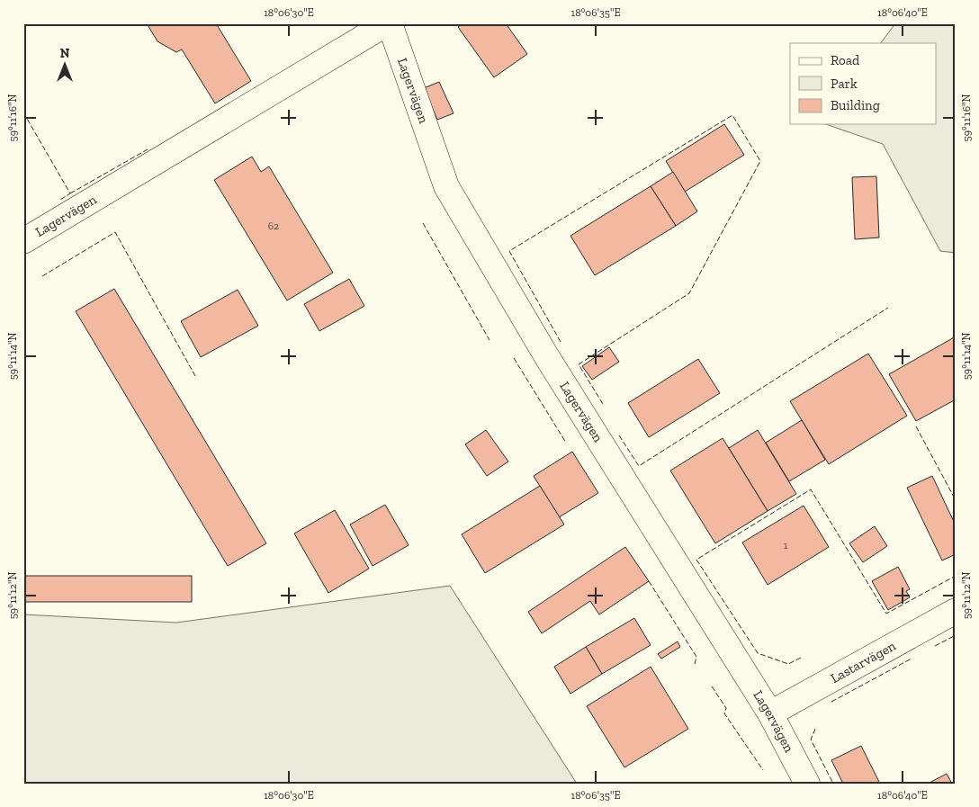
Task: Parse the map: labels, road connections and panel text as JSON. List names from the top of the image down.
{
  "streets": {
    "street": ["Lagervägen", "Lastarvägen"]
  },
  "crossings": [
    ["Lagervägen", "Lastarvägen"]
  ],
  "house_numbers": ["62", "1"],
  "legend": ["Road", "Park", "Building"],
  "north": "top",
  "coordinates": [
    "18°06'30\"E",
    "18°06'35\"E",
    "18°06'40\"E",
    "59°11'16\"N",
    "59°11'14\"N",
    "59°11'12\"N"
  ]
}
